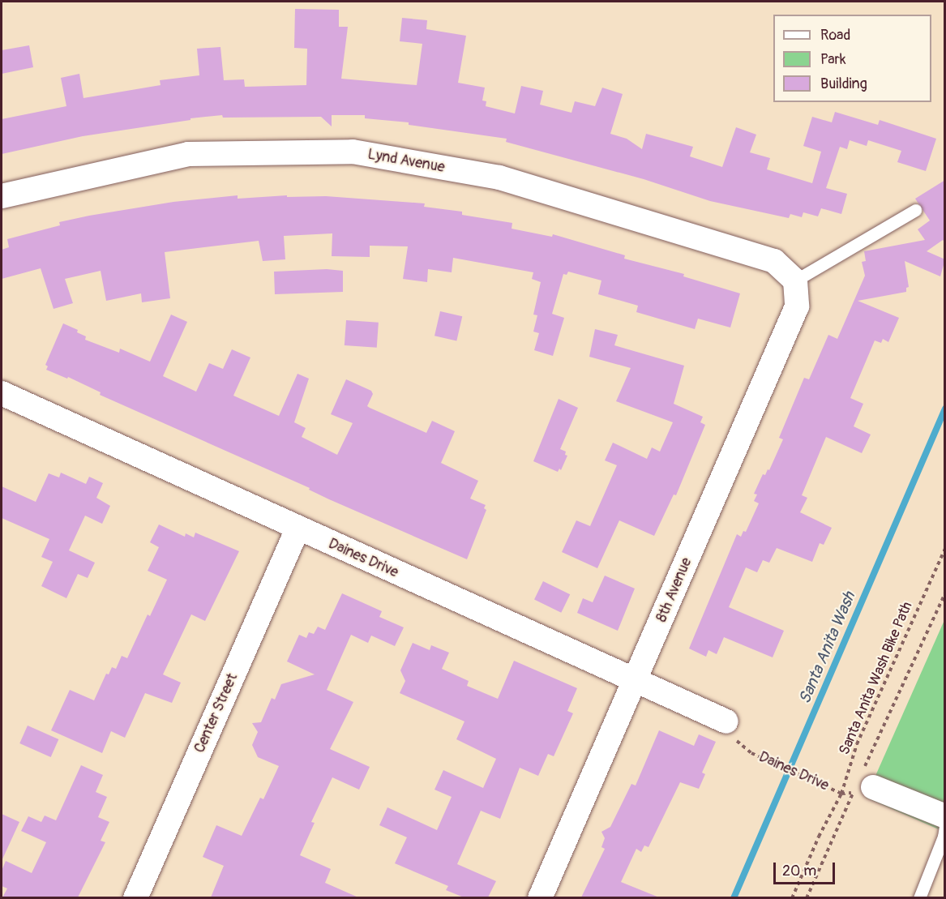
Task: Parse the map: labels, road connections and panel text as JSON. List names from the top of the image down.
{
  "streets": {
    "street": [
      "Lynd Avenue",
      "Daines Drive",
      "8th Avenue",
      "Center Street"
    ],
    "path": ["Santa Anita Wash Bike Path"]
  },
  "crossings": [
    ["Lynd Avenue", "8th Avenue"],
    ["Daines Drive", "8th Avenue"],
    ["Daines Drive", "Center Street"]
  ],
  "water": ["Santa Anita Wash"],
  "legend": ["Road", "Park", "Building"],
  "scale_bar": "20 m"
}
